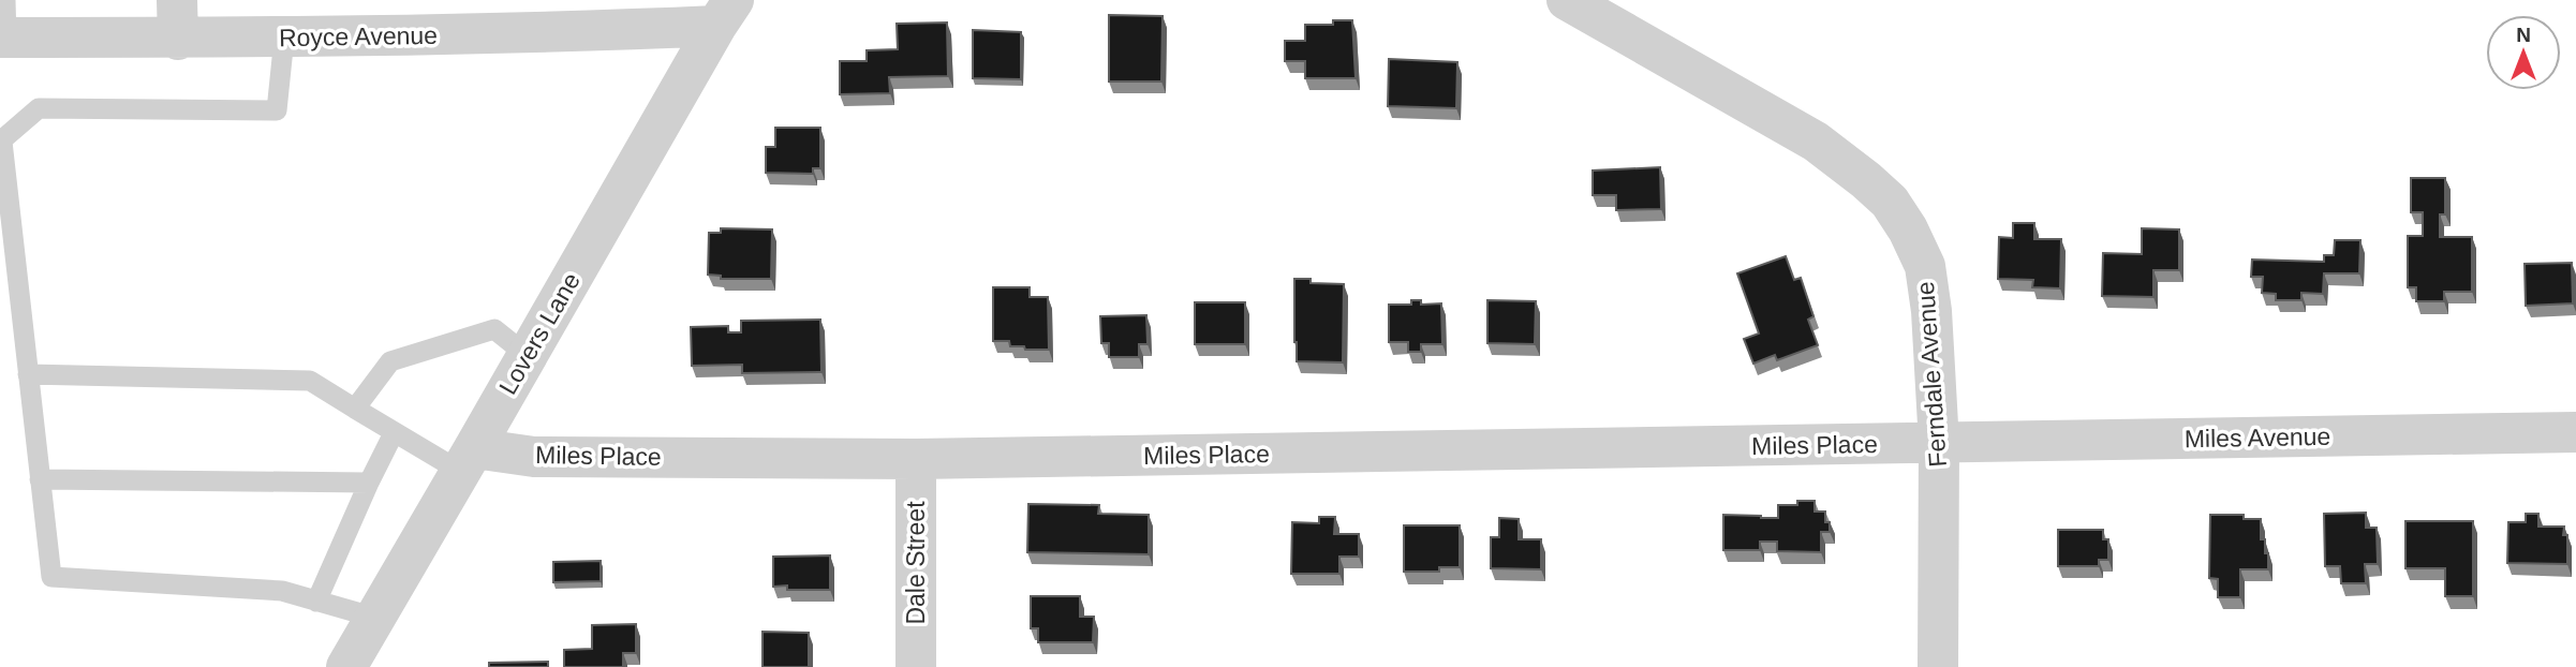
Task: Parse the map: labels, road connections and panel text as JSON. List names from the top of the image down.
{
  "streets": {
    "street": [
      "Royce Avenue",
      "Lovers Lane",
      "Ferndale Avenue",
      "Miles Avenue",
      "Miles Place",
      "Dale Street"
    ]
  },
  "crossings": [
    ["Royce Avenue", "Lovers Lane"],
    ["Lovers Lane", "Miles Place"],
    ["Ferndale Avenue", "Miles Avenue"],
    ["Ferndale Avenue", "Miles Place"],
    ["Miles Avenue", "Miles Place"],
    ["Miles Place", "Dale Street"]
  ],
  "north": "top"
}
